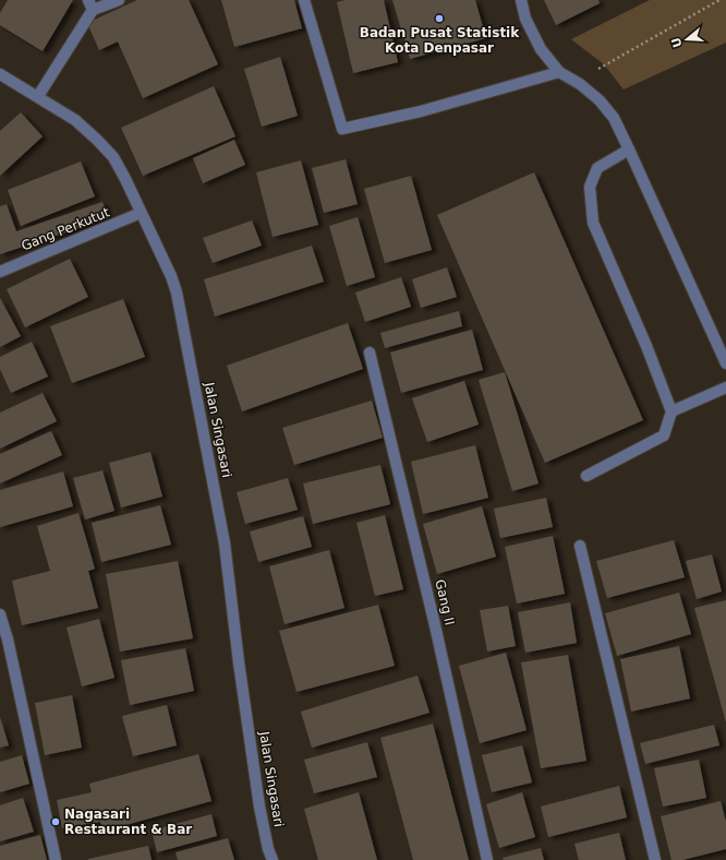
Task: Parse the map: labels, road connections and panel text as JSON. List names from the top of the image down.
{
  "streets": {
    "street": ["Gang Perkutut", "Jalan Singasari", "Gang II"]
  },
  "crossings": [
    ["Gang Perkutut", "Jalan Singasari"]
  ],
  "places": ["Badan Pusat Statistik Kota Denpasar", "Nagasari Restaurant & Bar"],
  "north": "left"
}
